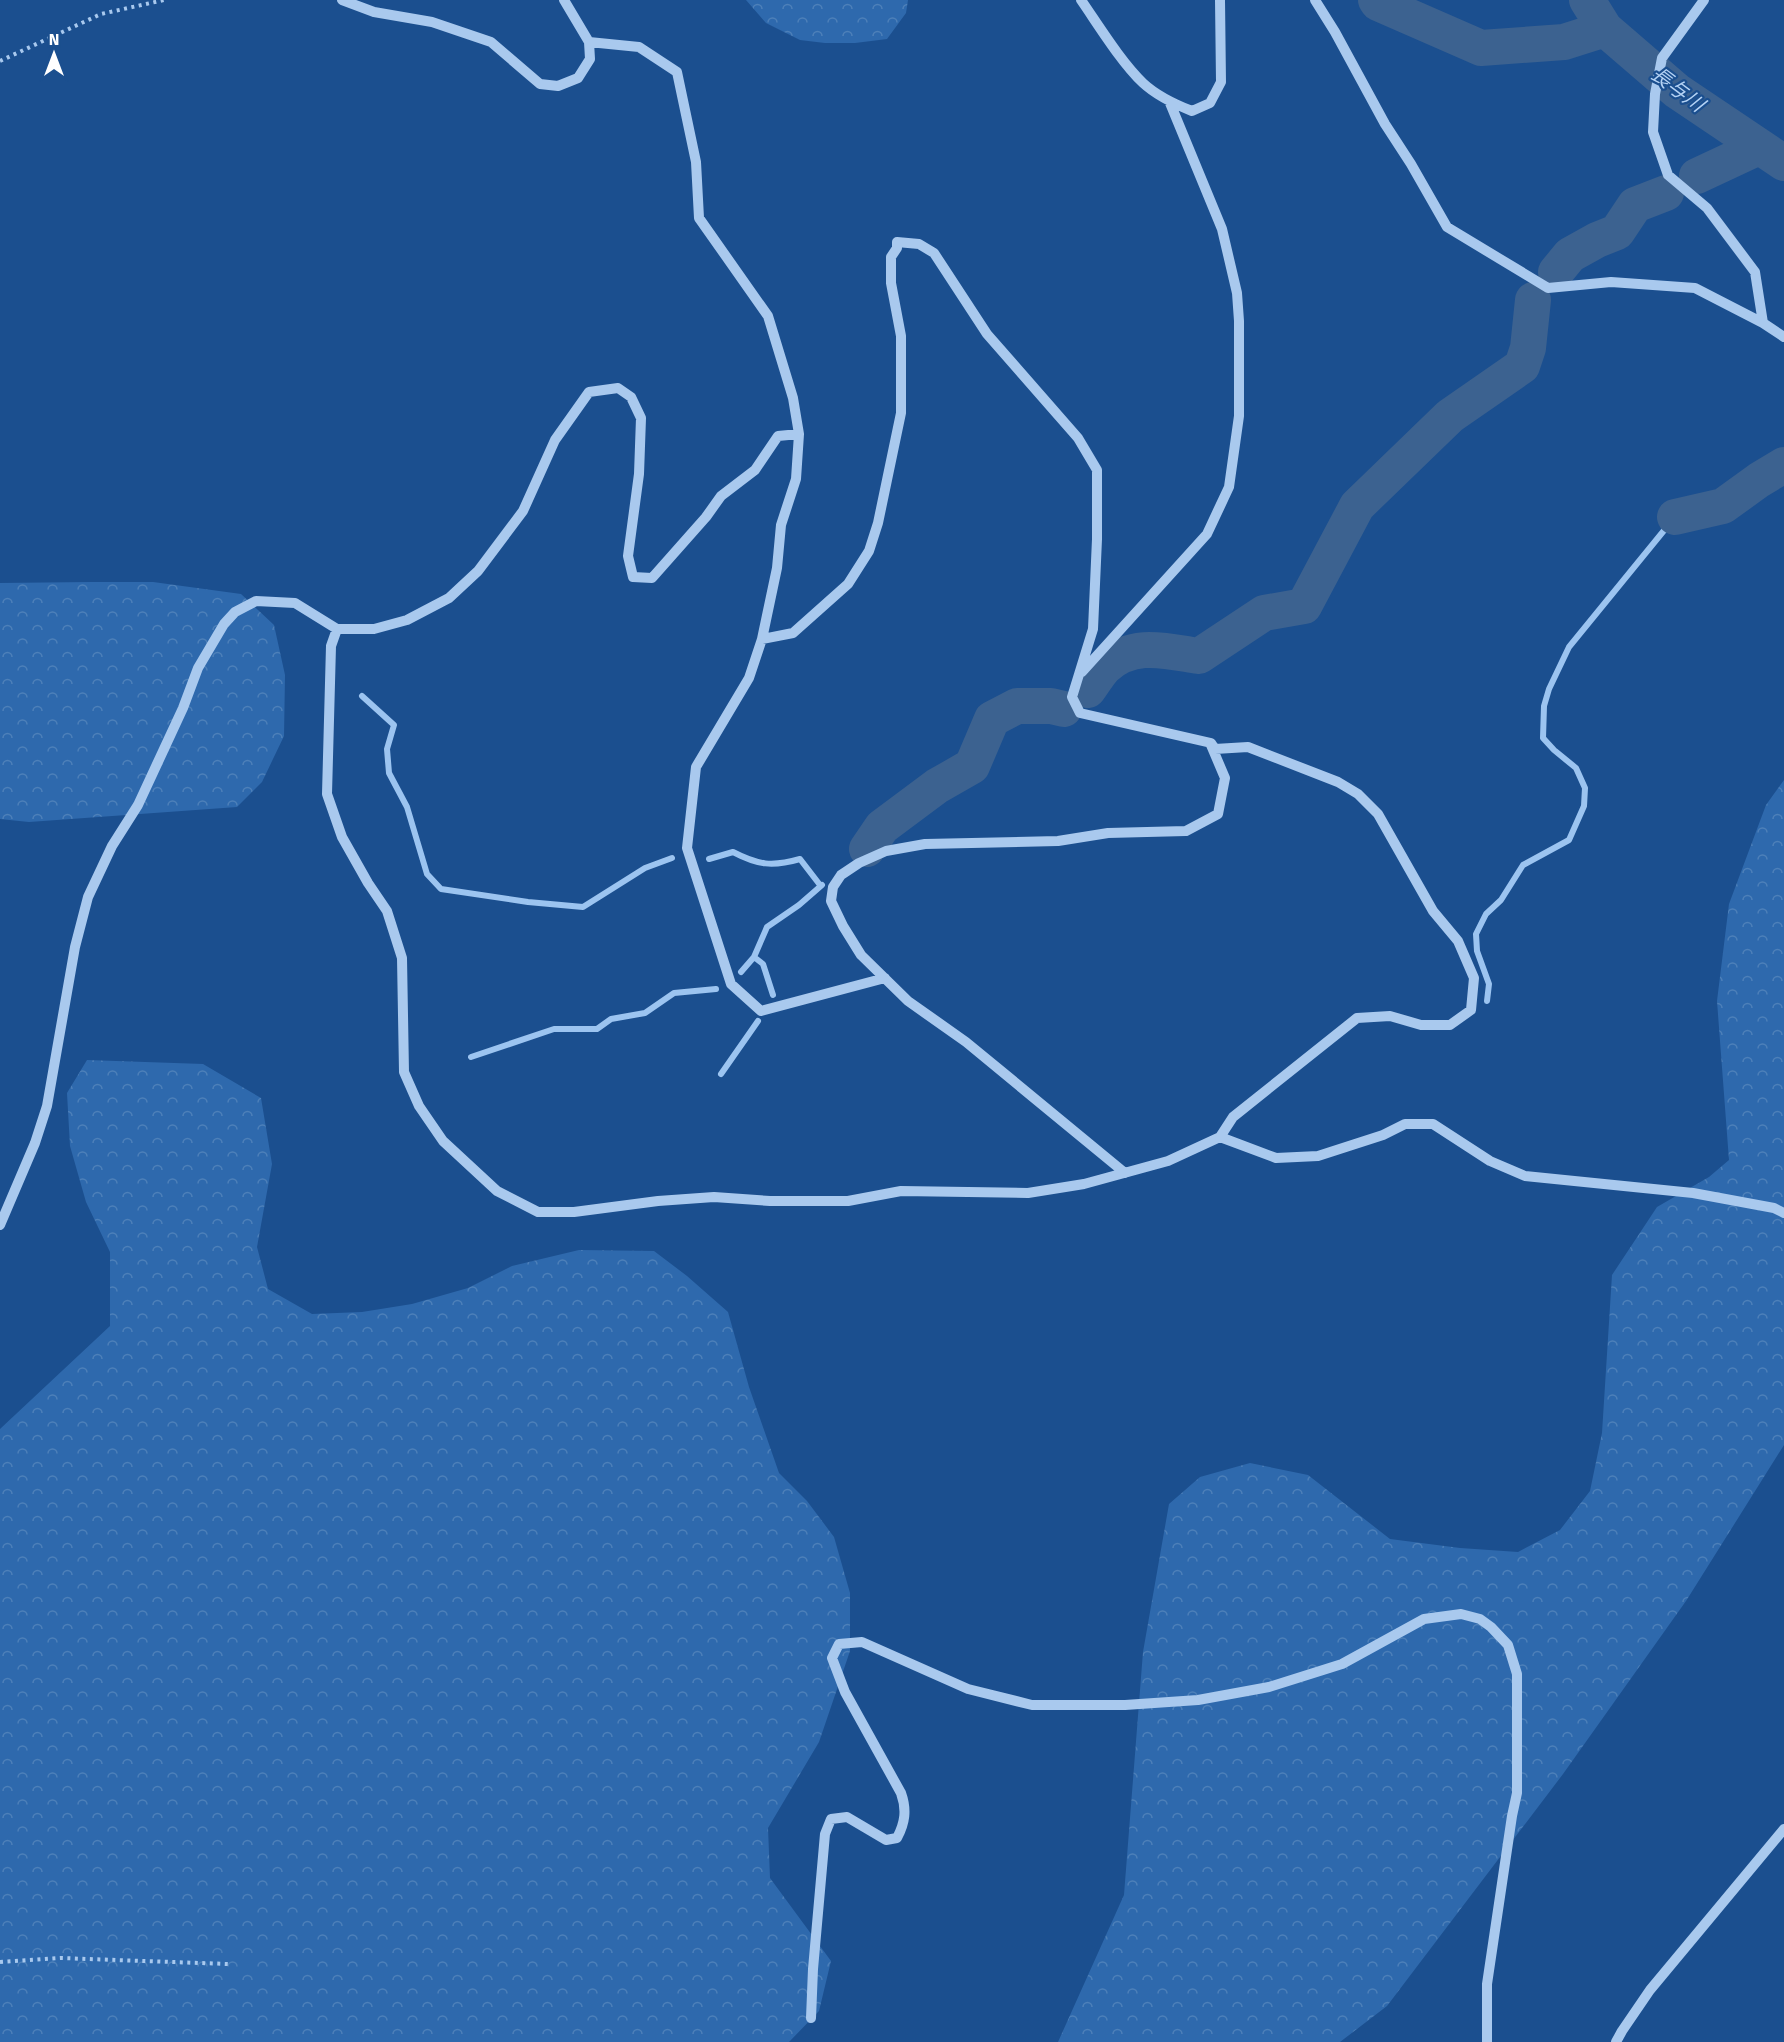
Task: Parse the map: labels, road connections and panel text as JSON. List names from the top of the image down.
{
  "water": ["長与川"],
  "north": "top"
}
